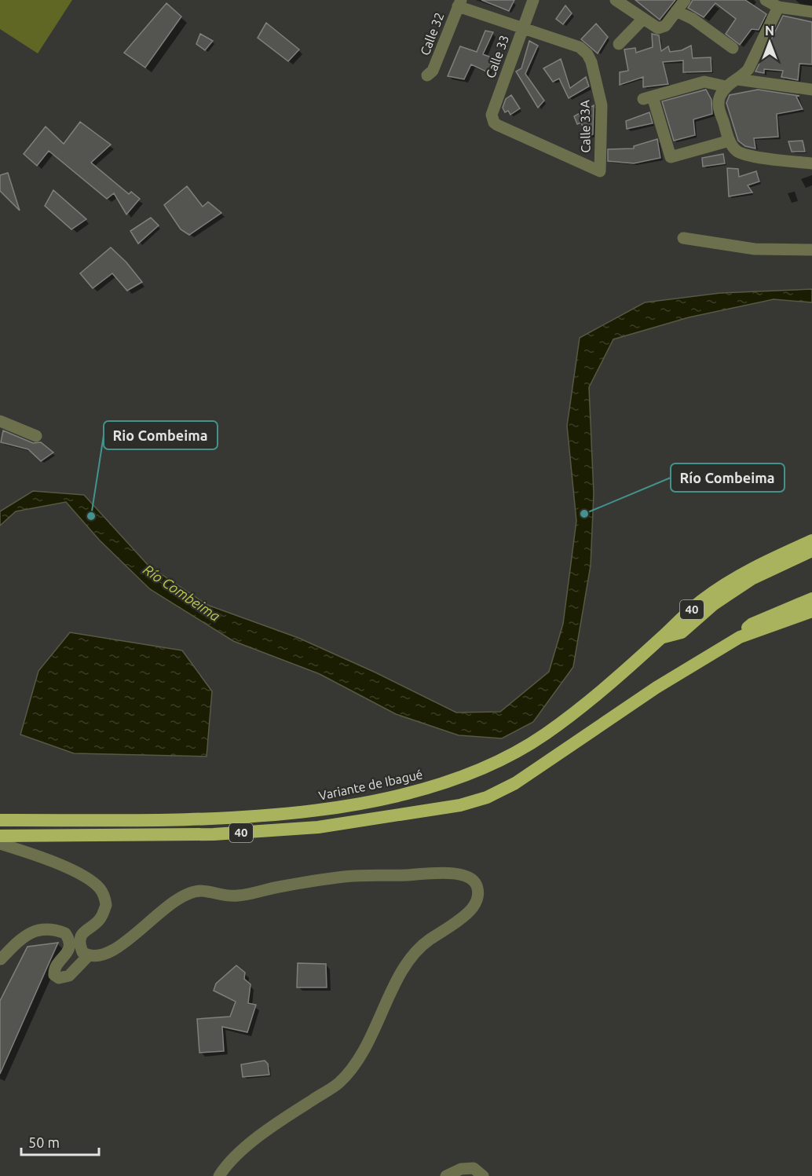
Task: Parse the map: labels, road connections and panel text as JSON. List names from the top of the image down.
{
  "streets": {
    "highway": ["40", "Variante de Ibagué"],
    "street": ["Calle 32", "Calle 33", "Calle 33A"]
  },
  "crossings": [
    ["Calle 33", "Calle 33A"]
  ],
  "water": ["Río Combeima"],
  "places": ["Río Combeima", "Rio Combeima"],
  "scale_bar": "50 m",
  "north": "top"
}
